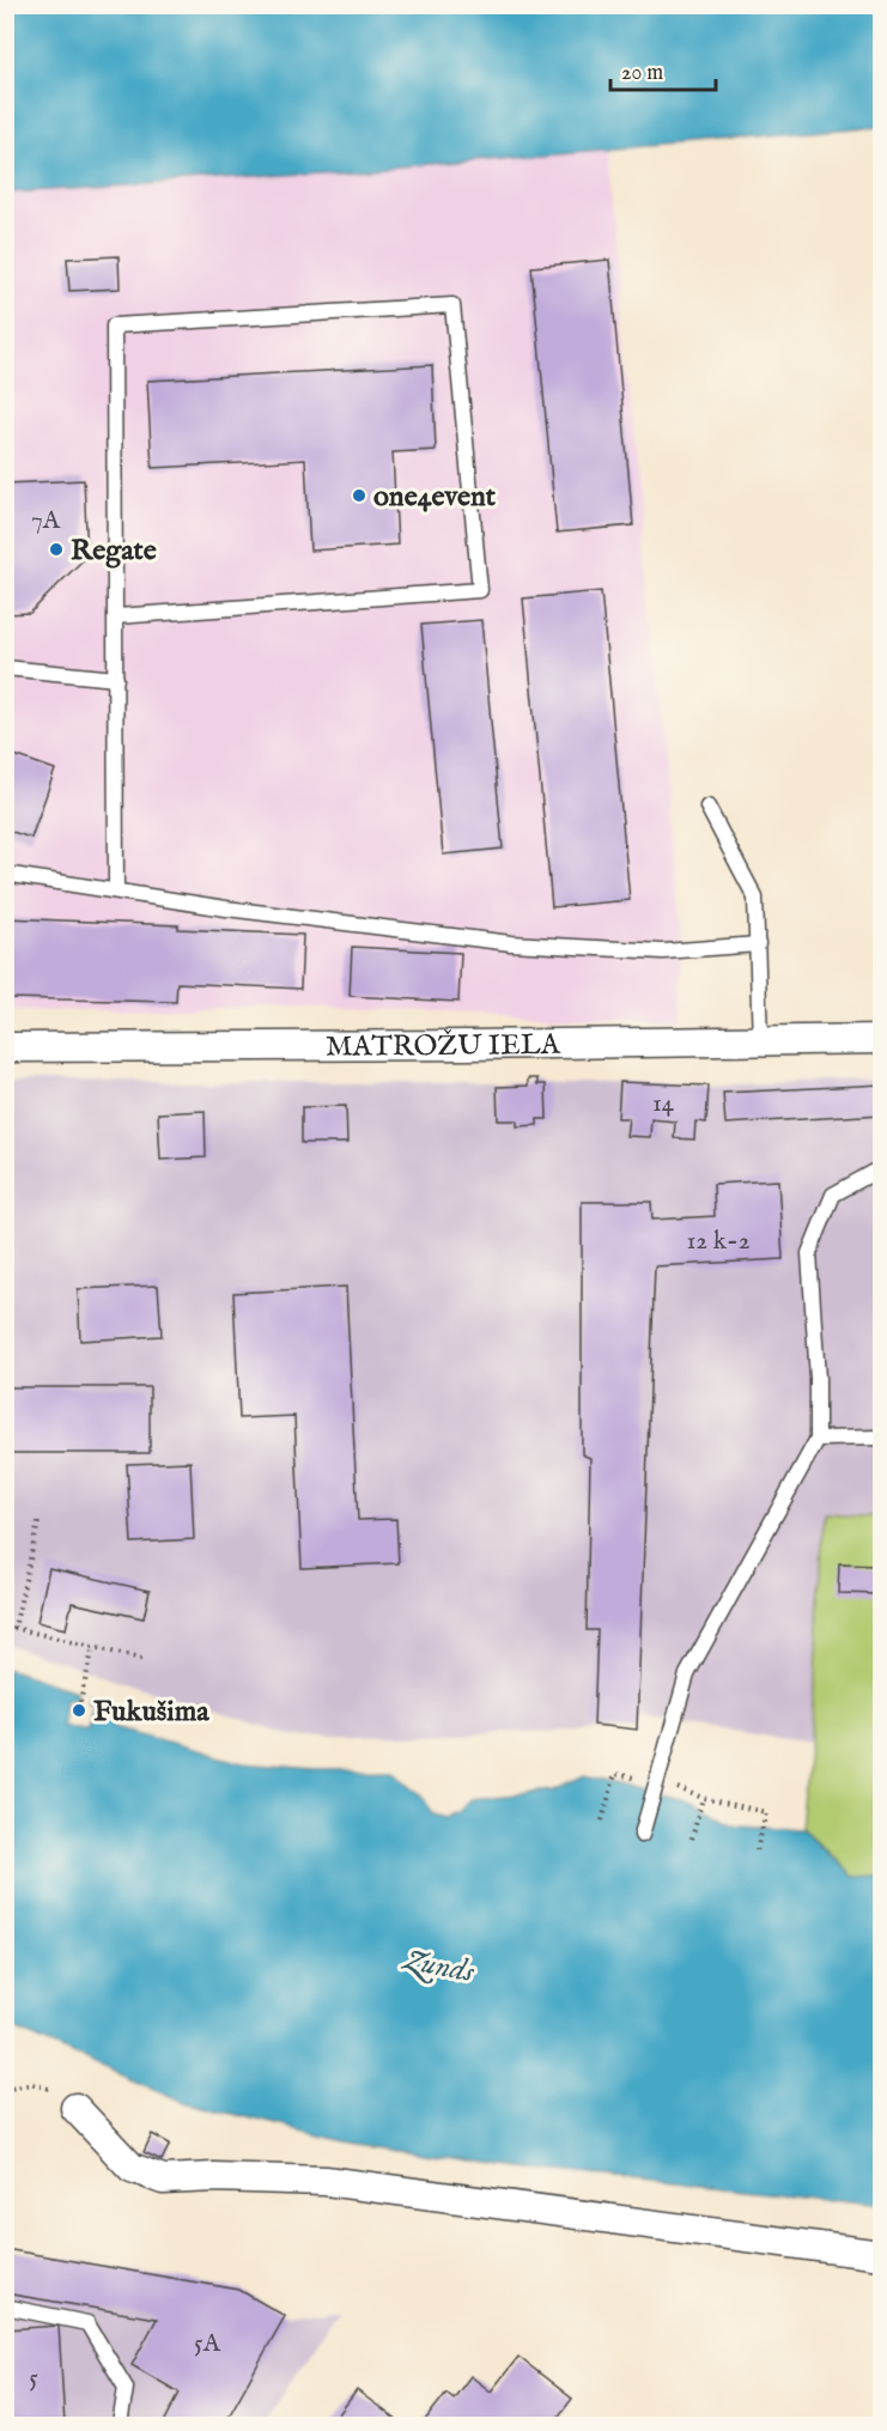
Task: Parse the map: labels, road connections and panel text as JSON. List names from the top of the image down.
{
  "streets": {
    "street": ["MATROŽU IELA"]
  },
  "water": ["Zunds"],
  "places": ["one4event", "Regate", "Fukušima"],
  "house_numbers": [
    "7A",
    "14",
    "12 k-2",
    "5A",
    "5"
  ],
  "scale_bar": "20 m"
}
